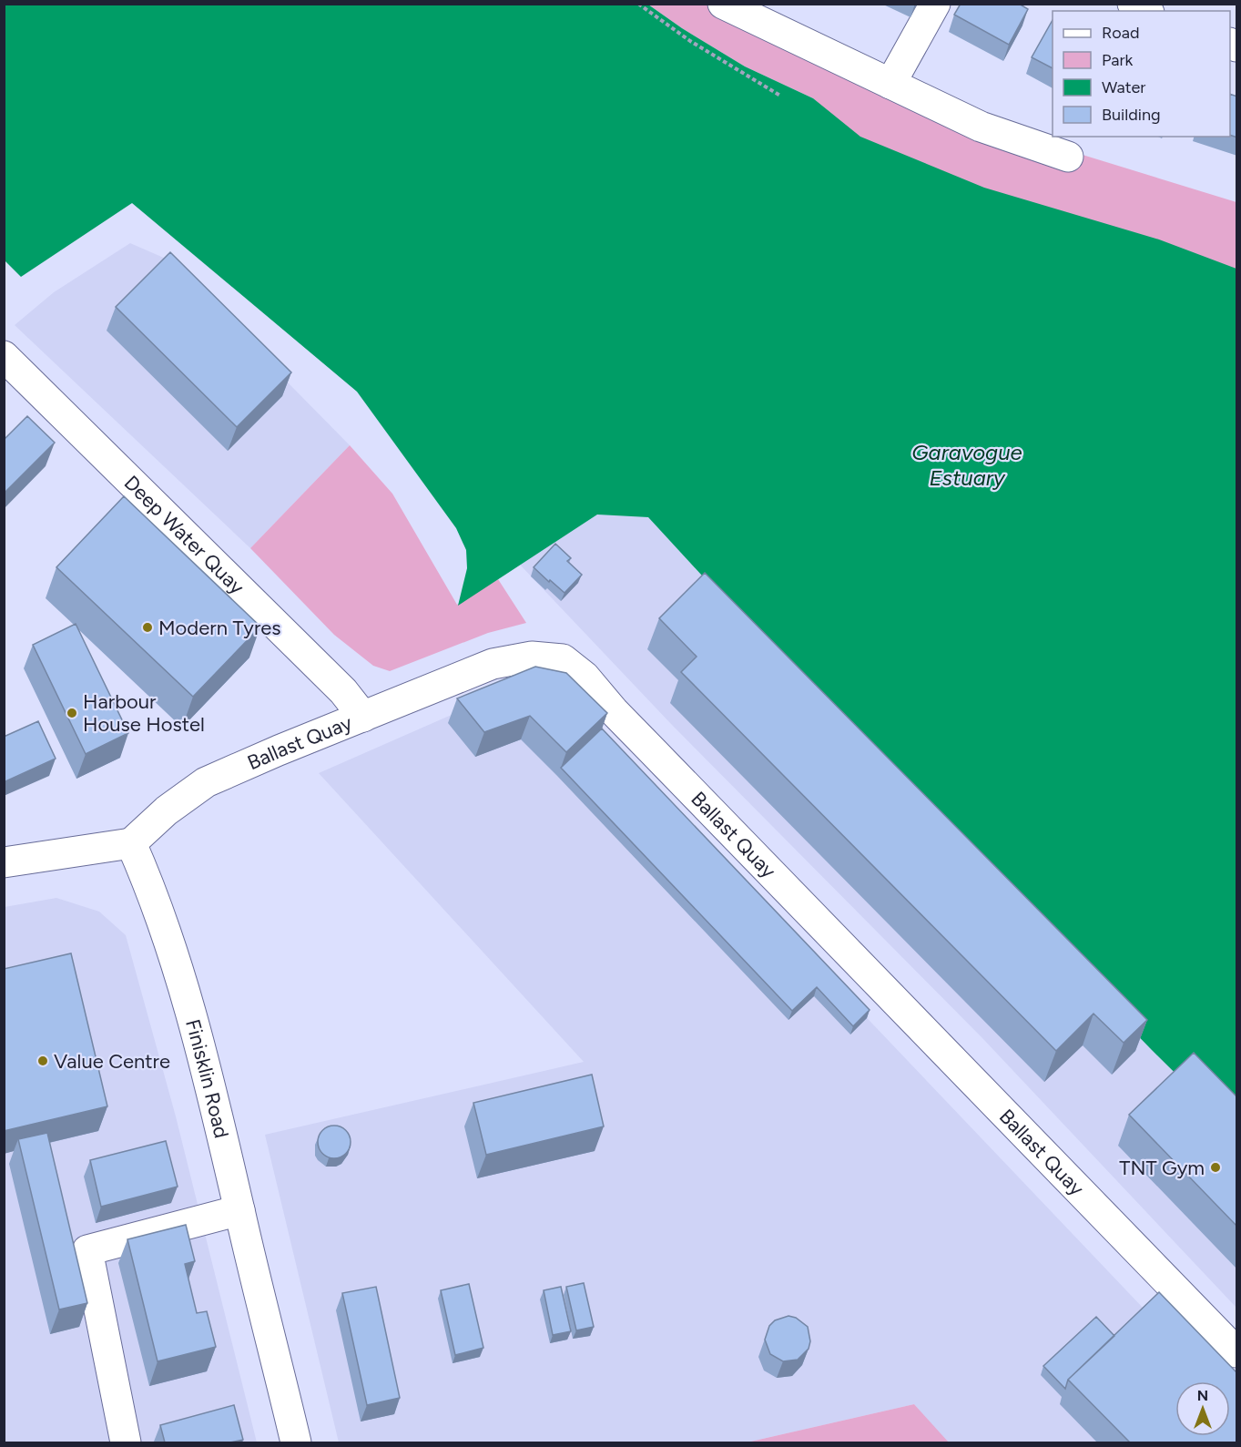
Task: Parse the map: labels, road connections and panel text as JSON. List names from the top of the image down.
{
  "streets": {
    "street": ["Deep Water Quay", "Ballast Quay", "Finisklin Road"]
  },
  "crossings": [
    ["Deep Water Quay", "Ballast Quay"],
    ["Ballast Quay", "Finisklin Road"]
  ],
  "water": ["Garavogue Estuary"],
  "places": [
    "Modern Tyres",
    "Harbour House Hostel",
    "Value Centre",
    "TNT Gym"
  ],
  "legend": [
    "Road",
    "Park",
    "Water",
    "Building"
  ],
  "north": "top"
}
